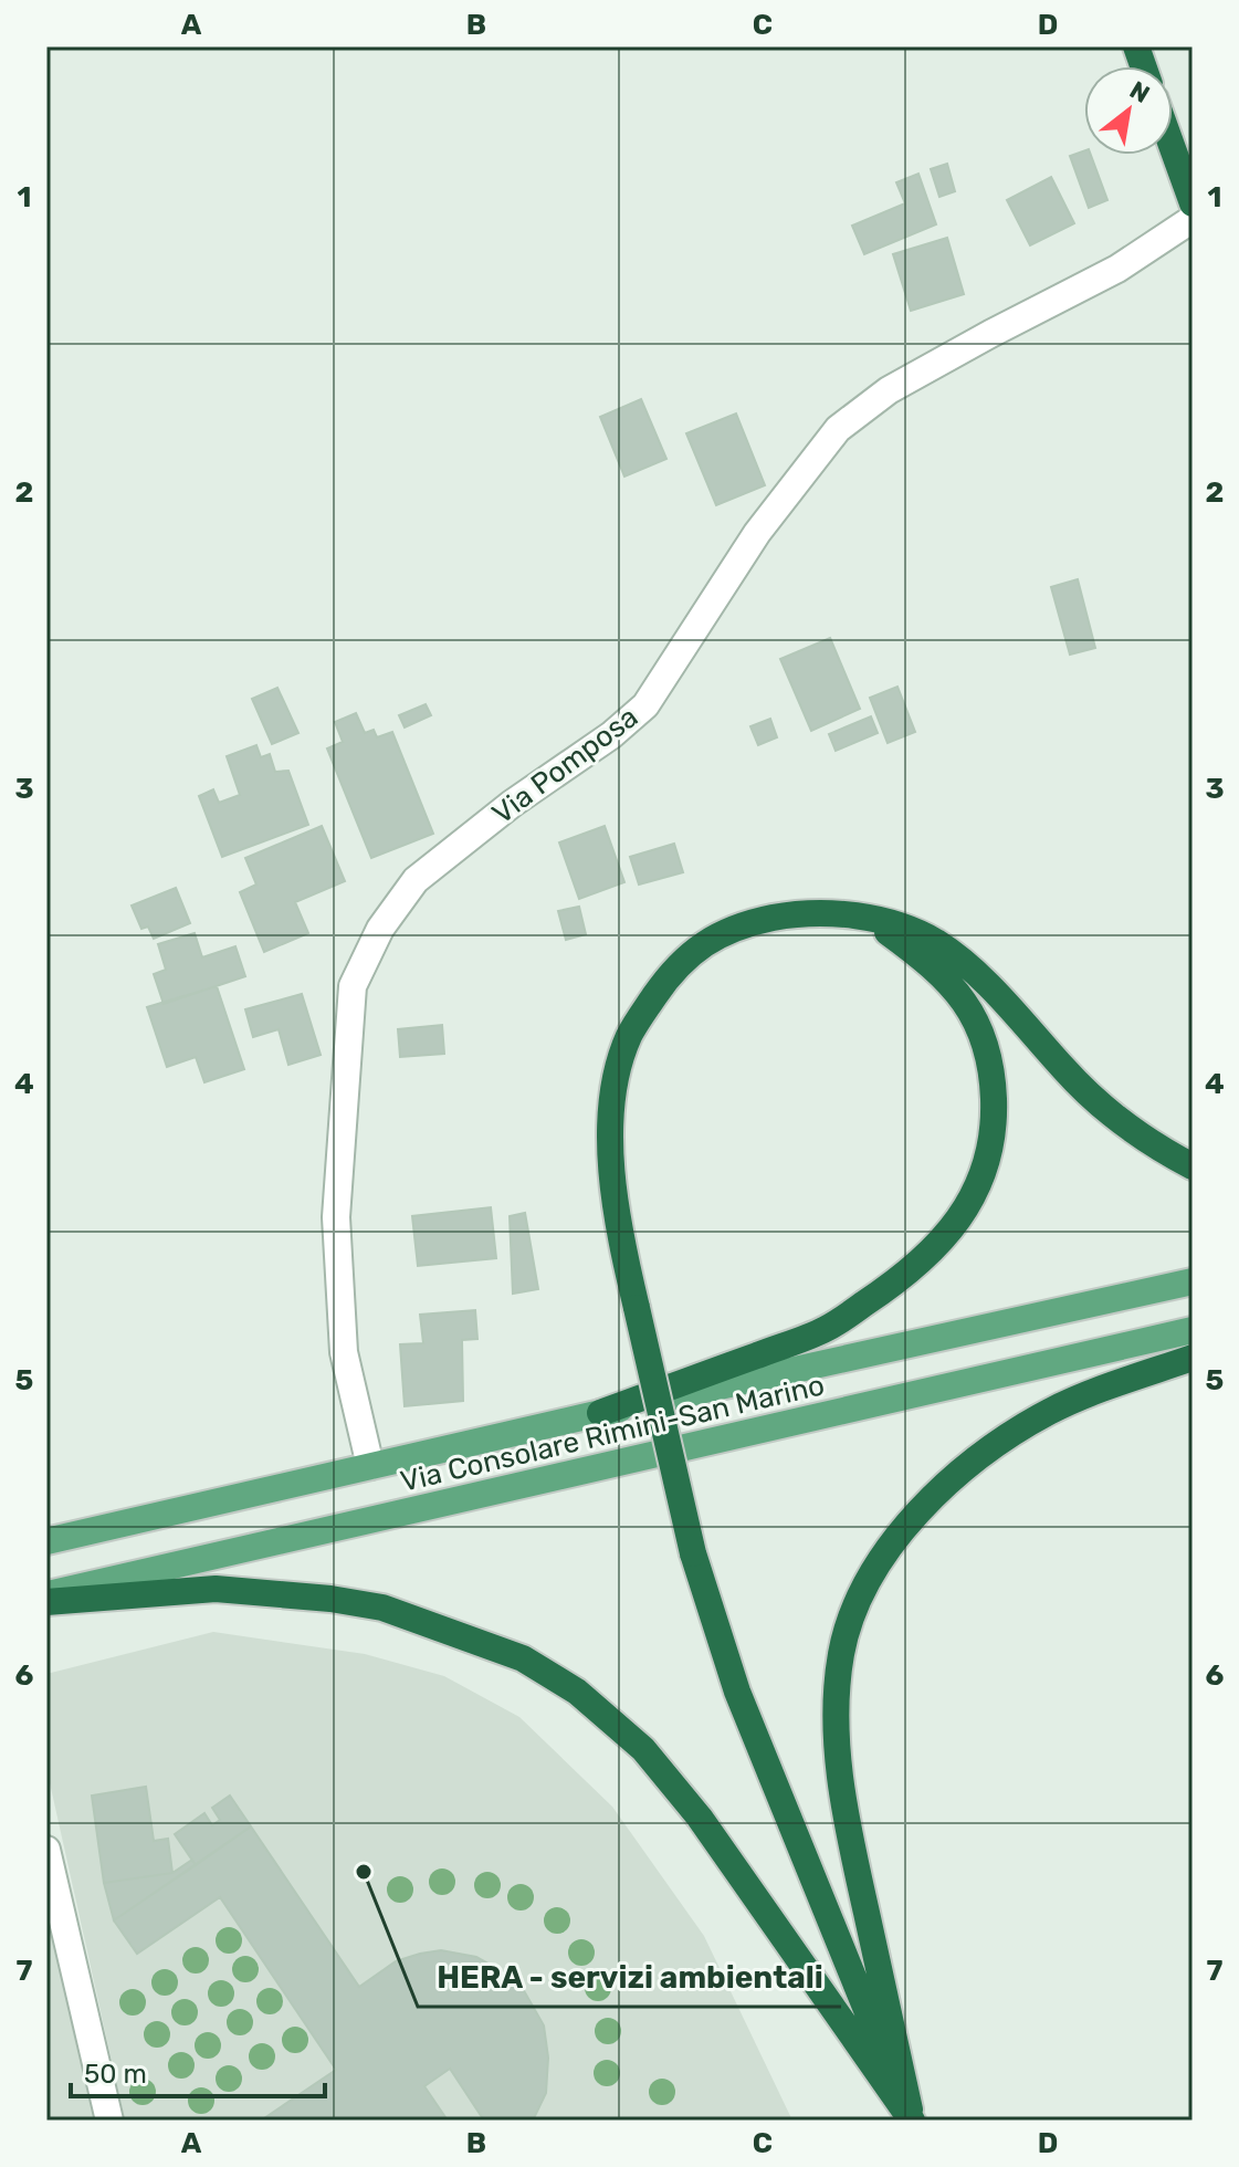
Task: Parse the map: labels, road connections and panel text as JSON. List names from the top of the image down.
{
  "streets": {
    "main road": ["Via Consolare Rimini-San Marino"],
    "street": ["Via Pomposa"]
  },
  "crossings": [
    ["Via Pomposa", "Via Consolare Rimini-San Marino"]
  ],
  "places": ["HERA - servizi ambientali"],
  "scale_bar": "50 m",
  "north": "top right",
  "grid": {
    "columns": [
      "A",
      "B",
      "C",
      "D"
    ],
    "rows": [
      "1",
      "2",
      "3",
      "4",
      "5",
      "6",
      "7"
    ]
  }
}
